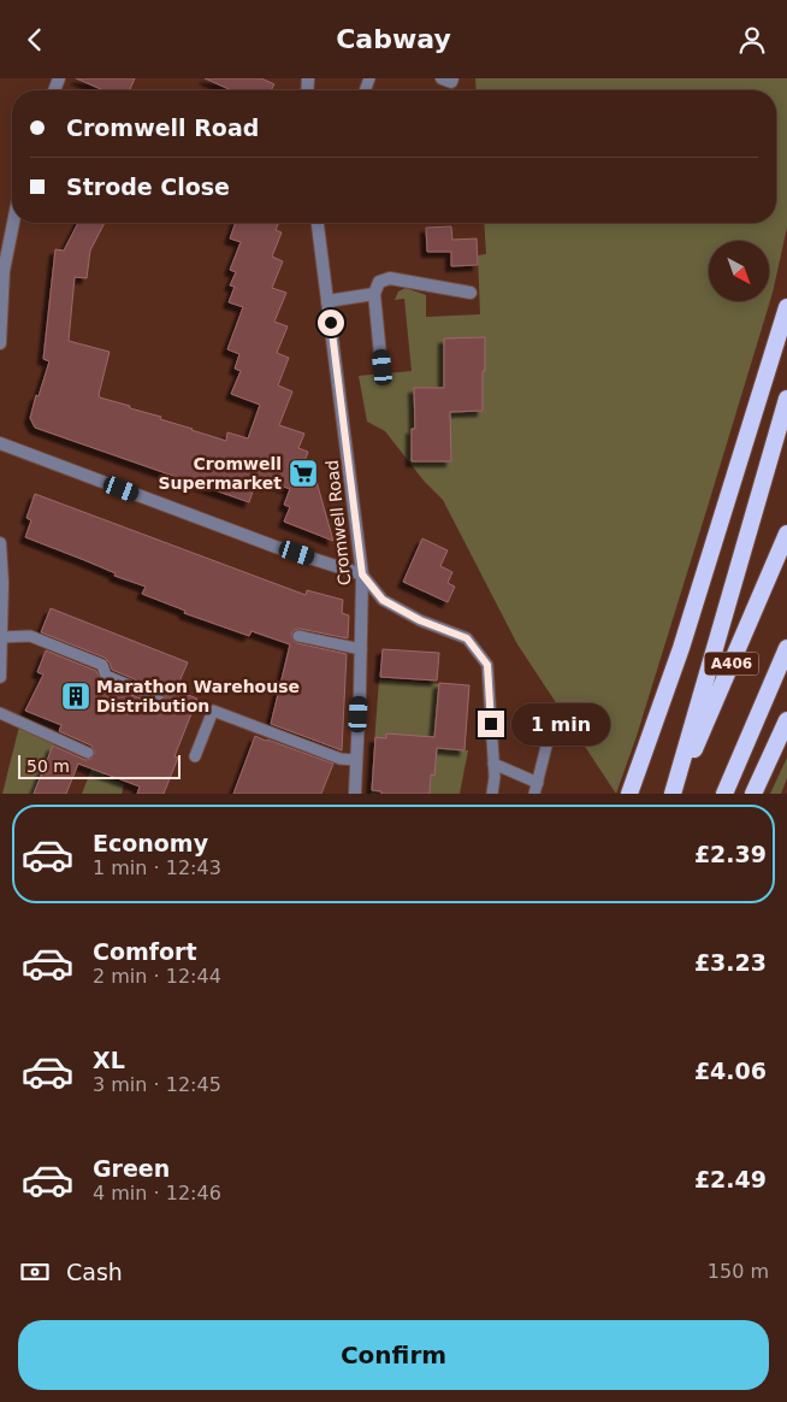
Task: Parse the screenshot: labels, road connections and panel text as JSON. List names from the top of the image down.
{
  "streets": {
    "highway": ["A406"],
    "street": ["Cromwell Road"]
  },
  "places": {
    "supermarket": ["Cromwell Supermarket"],
    "building": ["Marathon Warehouse Distribution"]
  },
  "scale_bar": "50 m",
  "north": "bottom right",
  "page": {
    "header": "Cabway",
    "banner": ["Cromwell Road", "Strode Close"],
    "bubble": "1 min",
    "scale": "50 m",
    "list": [
      {
        "name": "Economy",
        "note": "1 min · 12:43",
        "value": "£2.39"
      },
      {
        "name": "Comfort",
        "note": "2 min · 12:44",
        "value": "£3.23"
      },
      {
        "name": "XL",
        "note": "3 min · 12:45",
        "value": "£4.06"
      },
      {
        "name": "Green",
        "note": "4 min · 12:46",
        "value": "£2.49"
      }
    ],
    "pay": ["Cash", "150 m"],
    "buttons": "Confirm"
  }
}
